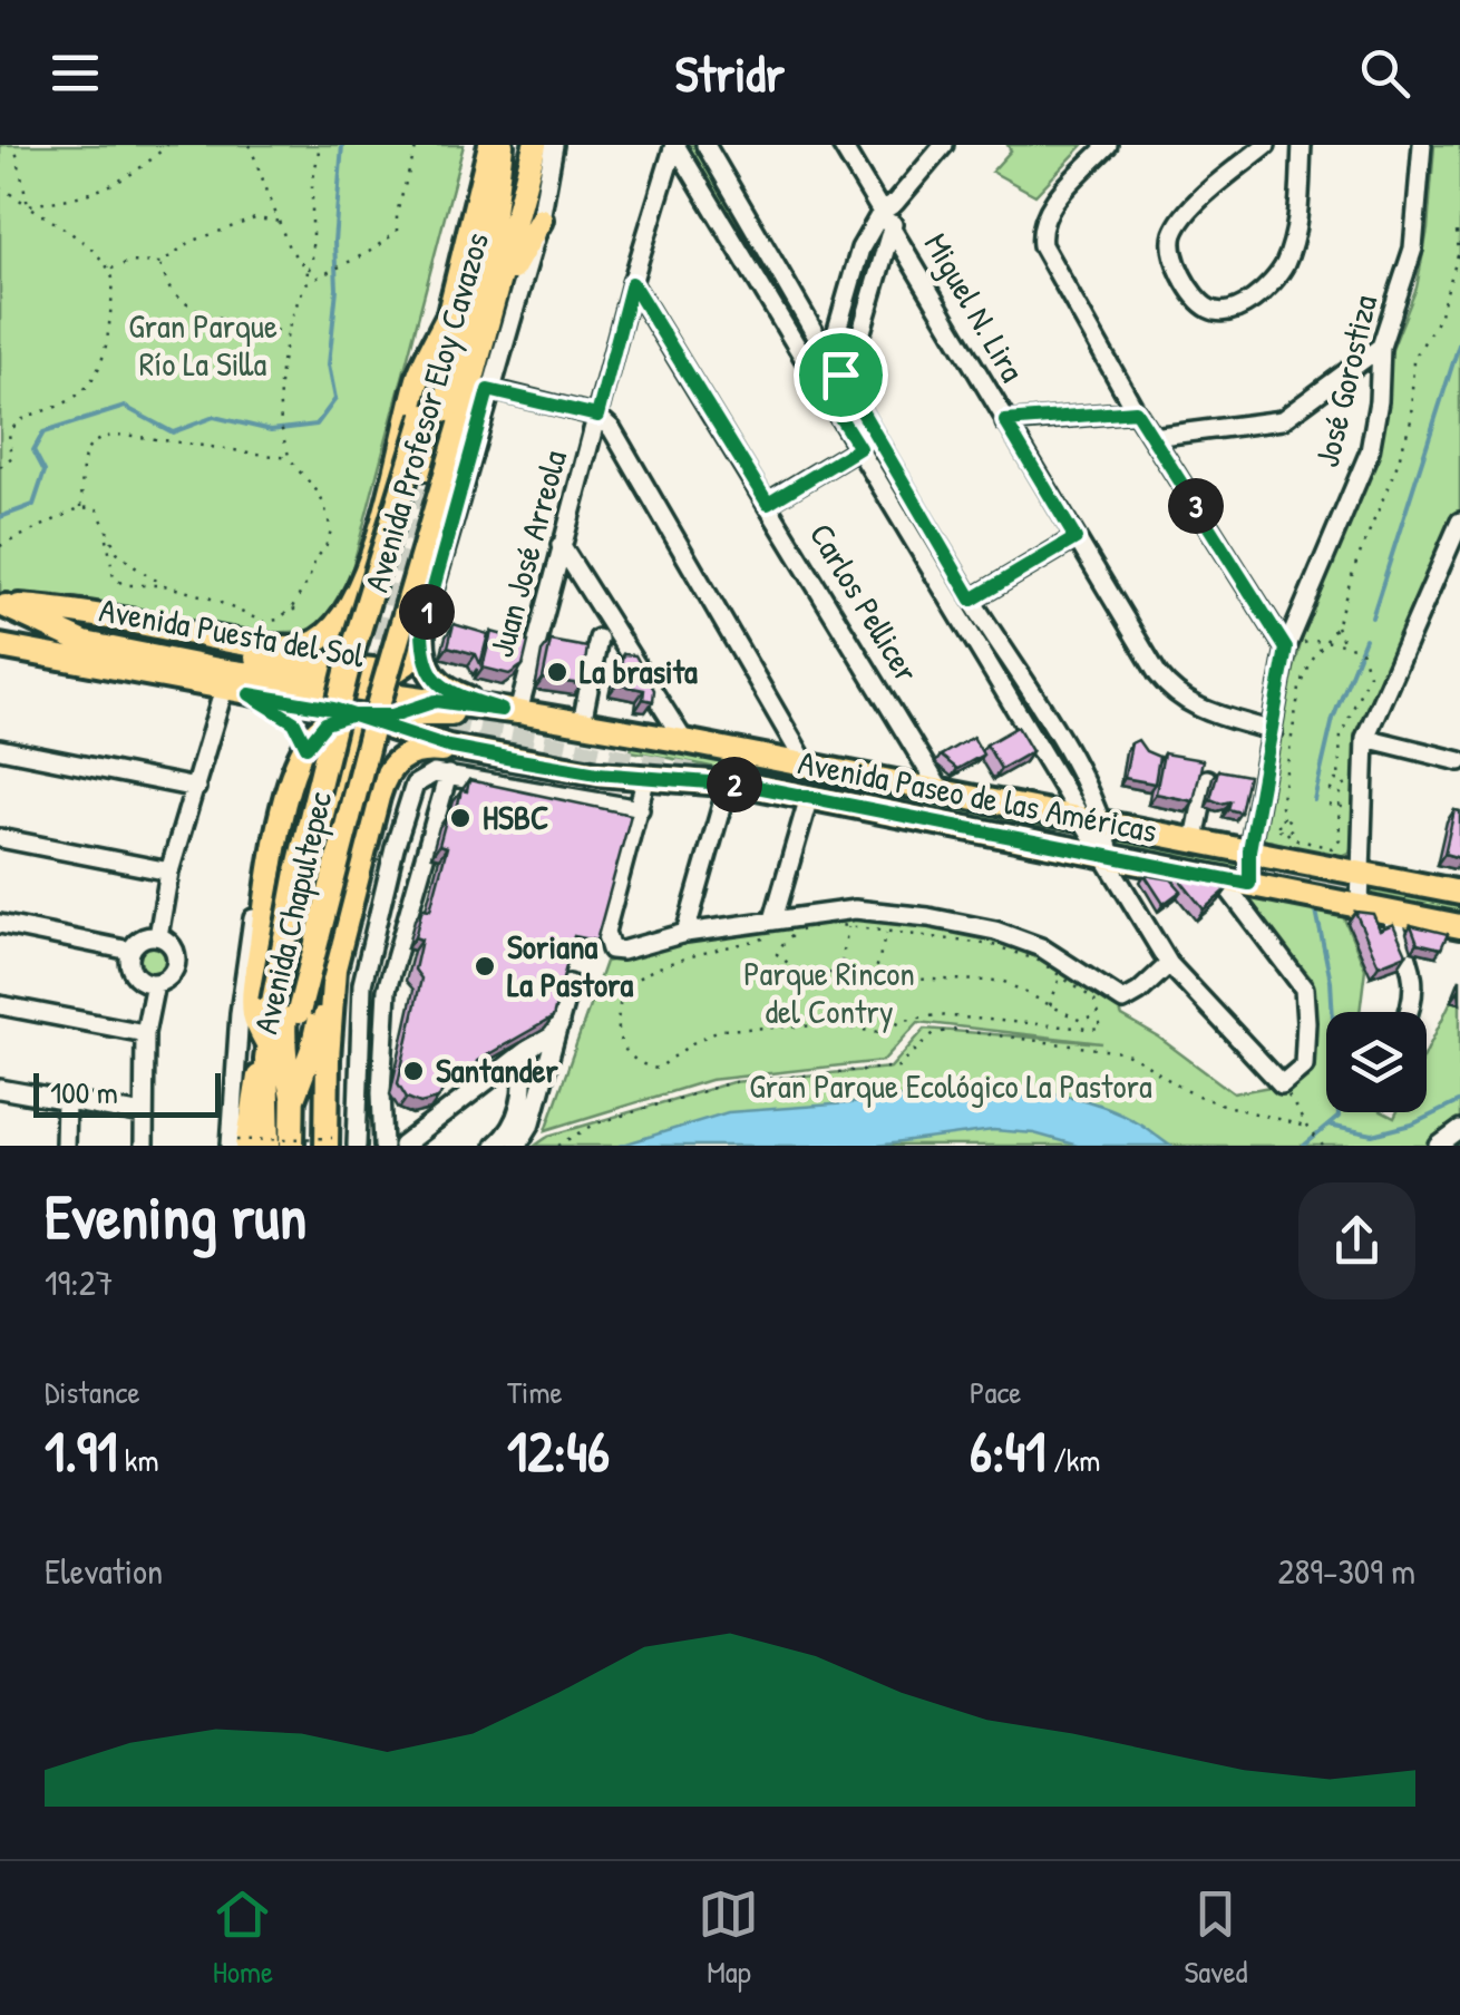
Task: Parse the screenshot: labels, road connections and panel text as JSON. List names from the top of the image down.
{
  "streets": {
    "main road": [
      "Avenida Profesor Eloy Cavazos",
      "Avenida Puesta del Sol",
      "Avenida Paseo de las Américas",
      "Avenida Chapultepec"
    ],
    "street": [
      "Miguel N. Lira",
      "José Gorostiza",
      "Juan José Arreola",
      "Carlos Pellicer"
    ]
  },
  "crossings": [
    ["Miguel N. Lira", "José Gorostiza"],
    ["José Gorostiza", "Avenida Paseo de las Américas"],
    ["Avenida Profesor Eloy Cavazos", "Avenida Puesta del Sol"],
    ["Avenida Profesor Eloy Cavazos", "Avenida Paseo de las Américas"],
    ["Avenida Profesor Eloy Cavazos", "Avenida Chapultepec"],
    ["Juan José Arreola", "Carlos Pellicer"],
    ["Juan José Arreola", "Avenida Paseo de las Américas"],
    ["Carlos Pellicer", "Avenida Paseo de las Américas"],
    ["Avenida Puesta del Sol", "Avenida Paseo de las Américas"],
    ["Avenida Puesta del Sol", "Avenida Chapultepec"],
    ["Avenida Paseo de las Américas", "Avenida Chapultepec"]
  ],
  "parks": ["Gran Parque Río La Silla", "Parque Rincon del Contry", "Gran Parque Ecológico La Pastora"],
  "places": [
    "La brasita",
    "HSBC",
    "Soriana La Pastora",
    "Santander"
  ],
  "scale_bar": "100 m",
  "page": {
    "header": "Stridr",
    "pins": ["3", "1", "2"],
    "scale": "100 m",
    "heading": ["Evening run", "19:27"],
    "stats": [
      ["Distance", "1.91 km"],
      ["Time", "12:46"],
      ["Pace", "6:41 /km"]
    ],
    "chart": ["Elevation", "289–309 m"],
    "tabs": ["Home", "Map", "Saved"]
  }
}
